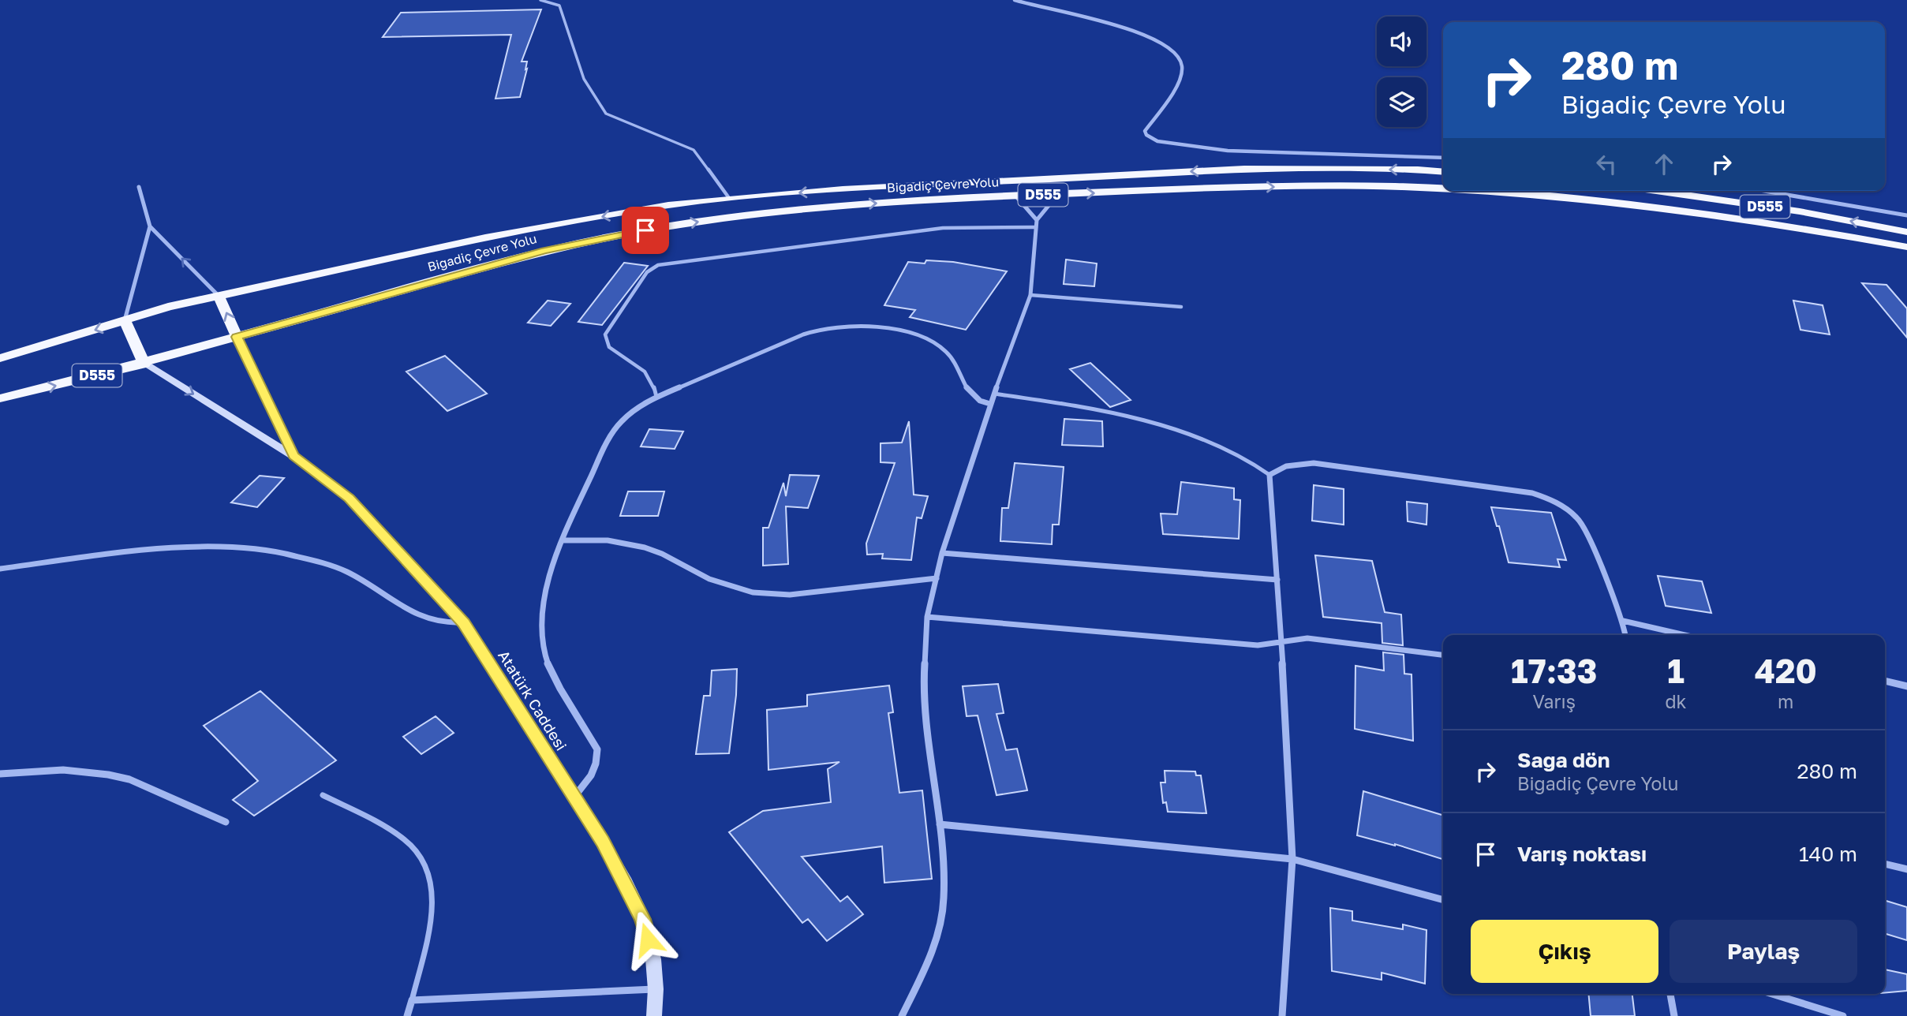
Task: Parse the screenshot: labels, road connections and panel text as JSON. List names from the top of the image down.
{
  "streets": {
    "highway": ["Bigadiç Çevre Yolu", "D555"],
    "main road": ["Atatürk Caddesi"]
  },
  "crossings": [
    ["Bigadiç Çevre Yolu", "Atatürk Caddesi"]
  ],
  "page": {
    "turn": ["280 m", "Bigadiç Çevre Yolu"],
    "eta": [
      "17:33",
      "Varış",
      "1",
      "dk",
      "420",
      "m"
    ],
    "list": [
      {
        "name": "Sağa dön",
        "note": "Bigadiç Çevre Yolu",
        "value": "280 m"
      },
      {
        "name": "Varış noktası",
        "value": "140 m"
      }
    ],
    "buttons": ["Çıkış", "Paylaş"]
  }
}
